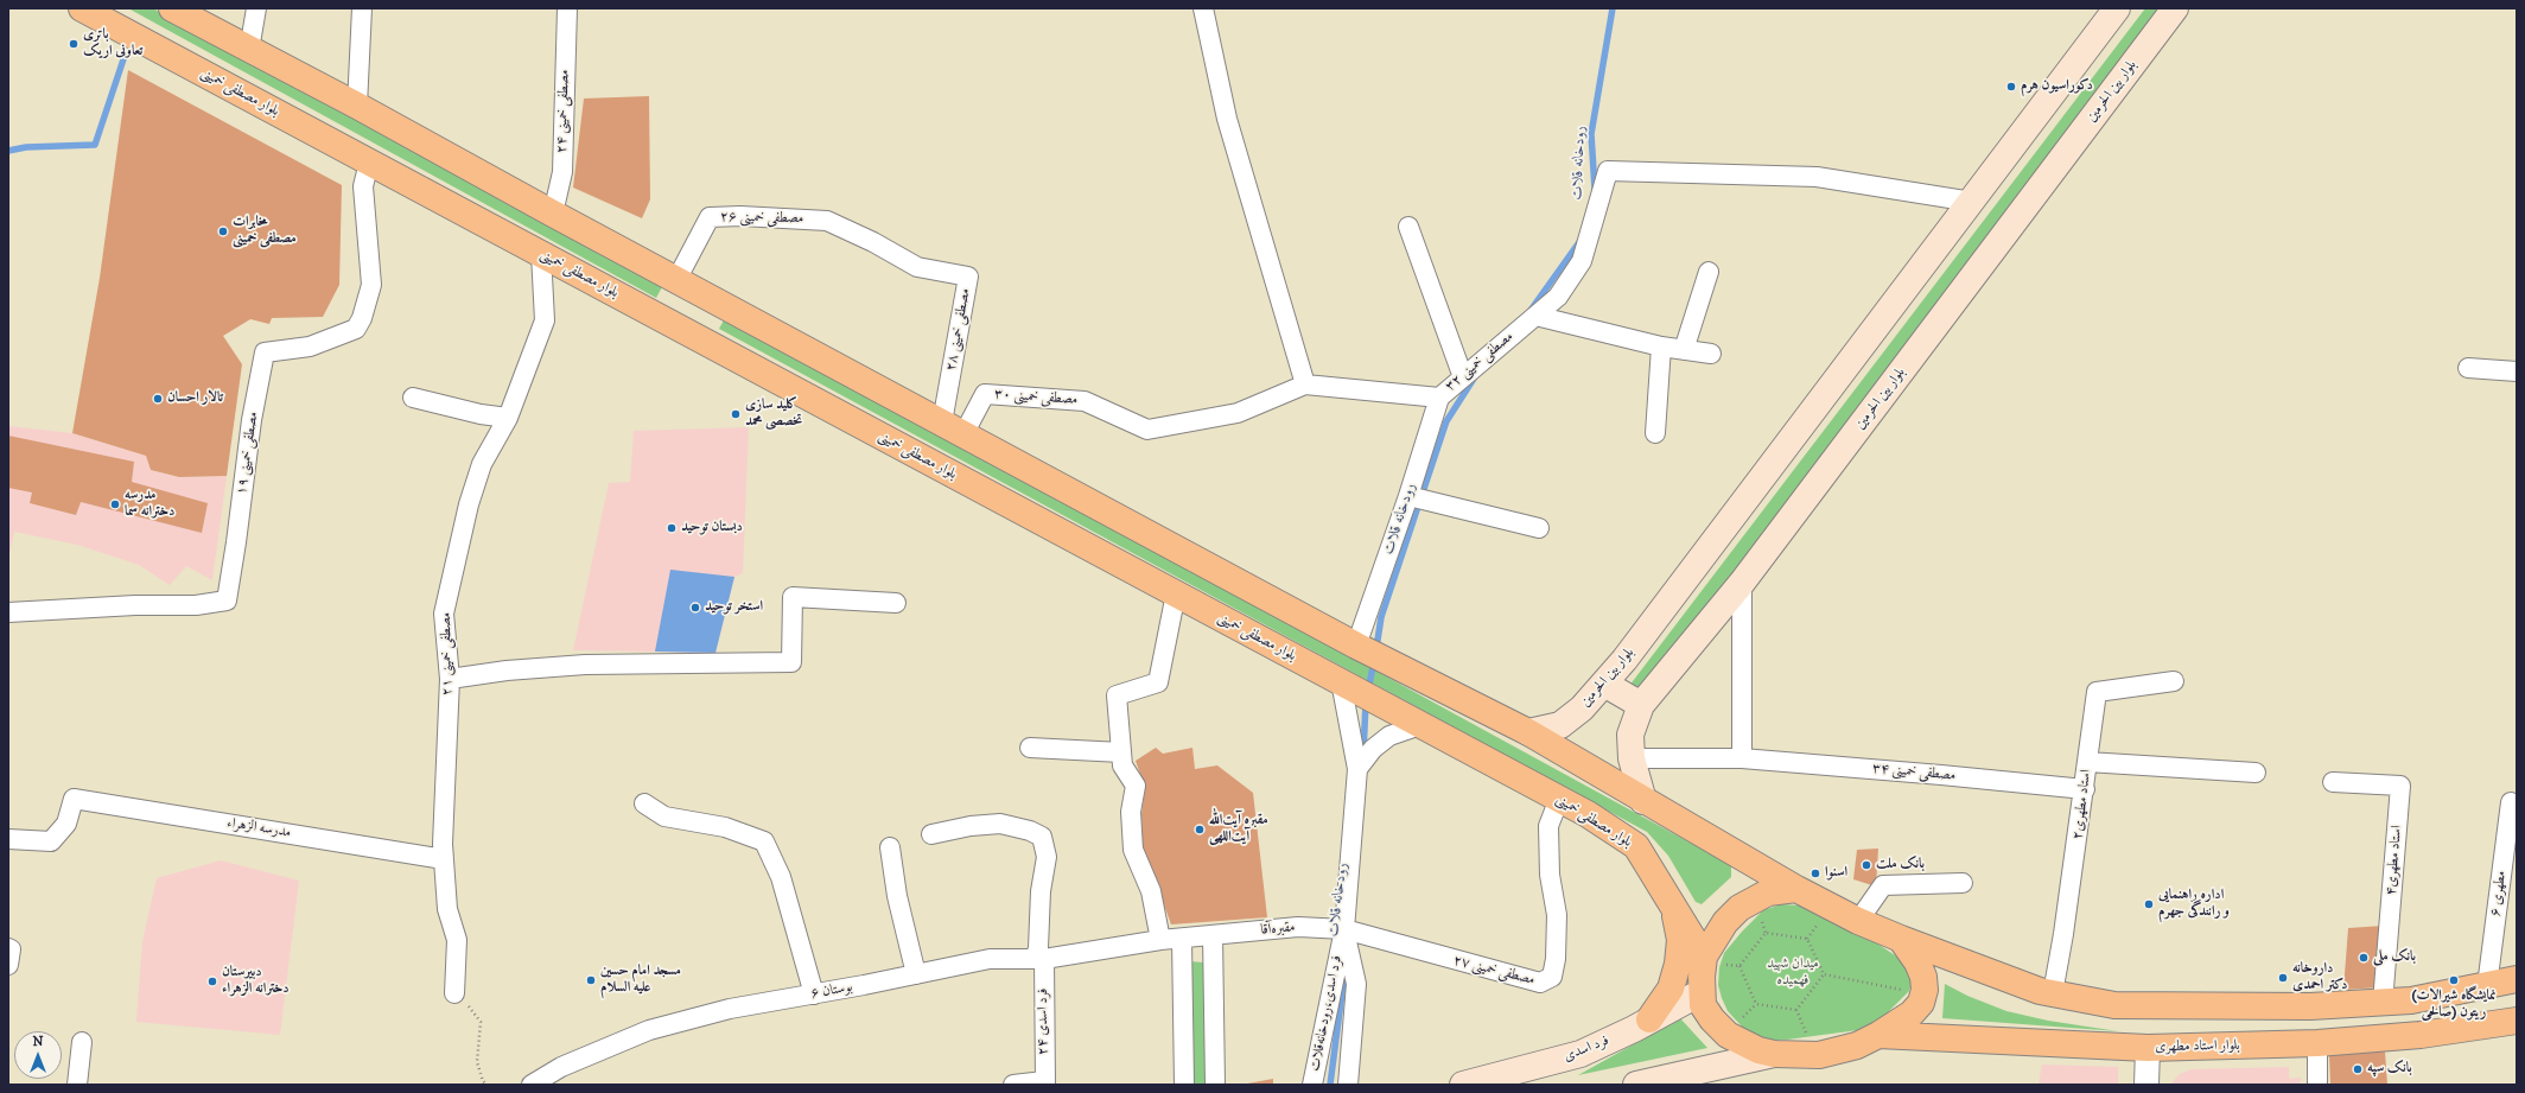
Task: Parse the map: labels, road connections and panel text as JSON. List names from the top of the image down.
{
  "streets": {
    "main road": [
      "بلوار بین الحرمین",
      "بلوار مصطفی خمینی",
      "بلوار استاد مطهری",
      "فرد اسدی"
    ],
    "street": [
      "مصطفی خمینی ۲۴",
      "مصطفی خمینی ۲۶",
      "مصطفی خمینی ۲۸",
      "مصطفی خمینی ۳۲",
      "مصطفی خمینی ۳۰",
      "مصطفی خمینی ۱۹",
      "مصطفی خمینی ۲۱",
      "مصطفی خمینی ۳۴",
      "استاد مطهری۲",
      "مدرسه الزهراء",
      "استاد مطهری۴",
      "مطهری ۶",
      "مقبره‌آقا",
      "مصطفی خمینی ۲۷",
      "بوستان ۶",
      "فرد اسدی،رودخانه‌قلات",
      "فرد اسدی ۲۴"
    ]
  },
  "crossings": [
    ["بلوار بین الحرمین", "مصطفی خمینی ۳۲"],
    ["بلوار بین الحرمین", "مصطفی خمینی ۳۴"],
    ["بلوار مصطفی خمینی", "مصطفی خمینی ۱۹"],
    ["بلوار مصطفی خمینی", "مصطفی خمینی ۲۱"],
    ["بلوار مصطفی خمینی", "مصطفی خمینی ۲۷"],
    ["مصطفی خمینی ۲۶", "مصطفی خمینی ۲۸"],
    ["مصطفی خمینی ۲۸", "مصطفی خمینی ۳۰"],
    ["مصطفی خمینی ۲۱", "مدرسه الزهراء"],
    ["مصطفی خمینی ۳۴", "استاد مطهری۲"],
    ["مقبره‌آقا", "مصطفی خمینی ۲۷"],
    ["مقبره‌آقا", "بوستان ۶"],
    ["مقبره‌آقا", "فرد اسدی،رودخانه‌قلات"],
    ["مصطفی خمینی ۲۷", "فرد اسدی،رودخانه‌قلات"],
    ["بوستان ۶", "فرد اسدی ۲۴"]
  ],
  "water": ["رودخانه قلات"],
  "parks": ["میدان شهید فهمیده"],
  "places": [
    "باتری تعاونی اریک",
    "دکوراسیون هرم",
    "مخابرات مصطفی خمینی",
    "تالار احسان",
    "کلید سازی تخصصی محمد",
    "مدرسه دخترانه سما",
    "دبستان توحید",
    "استخر توحید",
    "مقبره آیت‌الله آیت‌اللهی",
    "بانک ملت",
    "اسنوا",
    "اداره راهنمایی و رانندگی جهرم",
    "بانک ملی",
    "داروخانه دکتر احمدی",
    "مسجد امام حسین علیه السلام",
    "(نمایشگاه شیرالات ریتون (صالحی",
    "دبیرستان دخترانه الزهراء",
    "بانک سپه"
  ],
  "north": "top"
}
